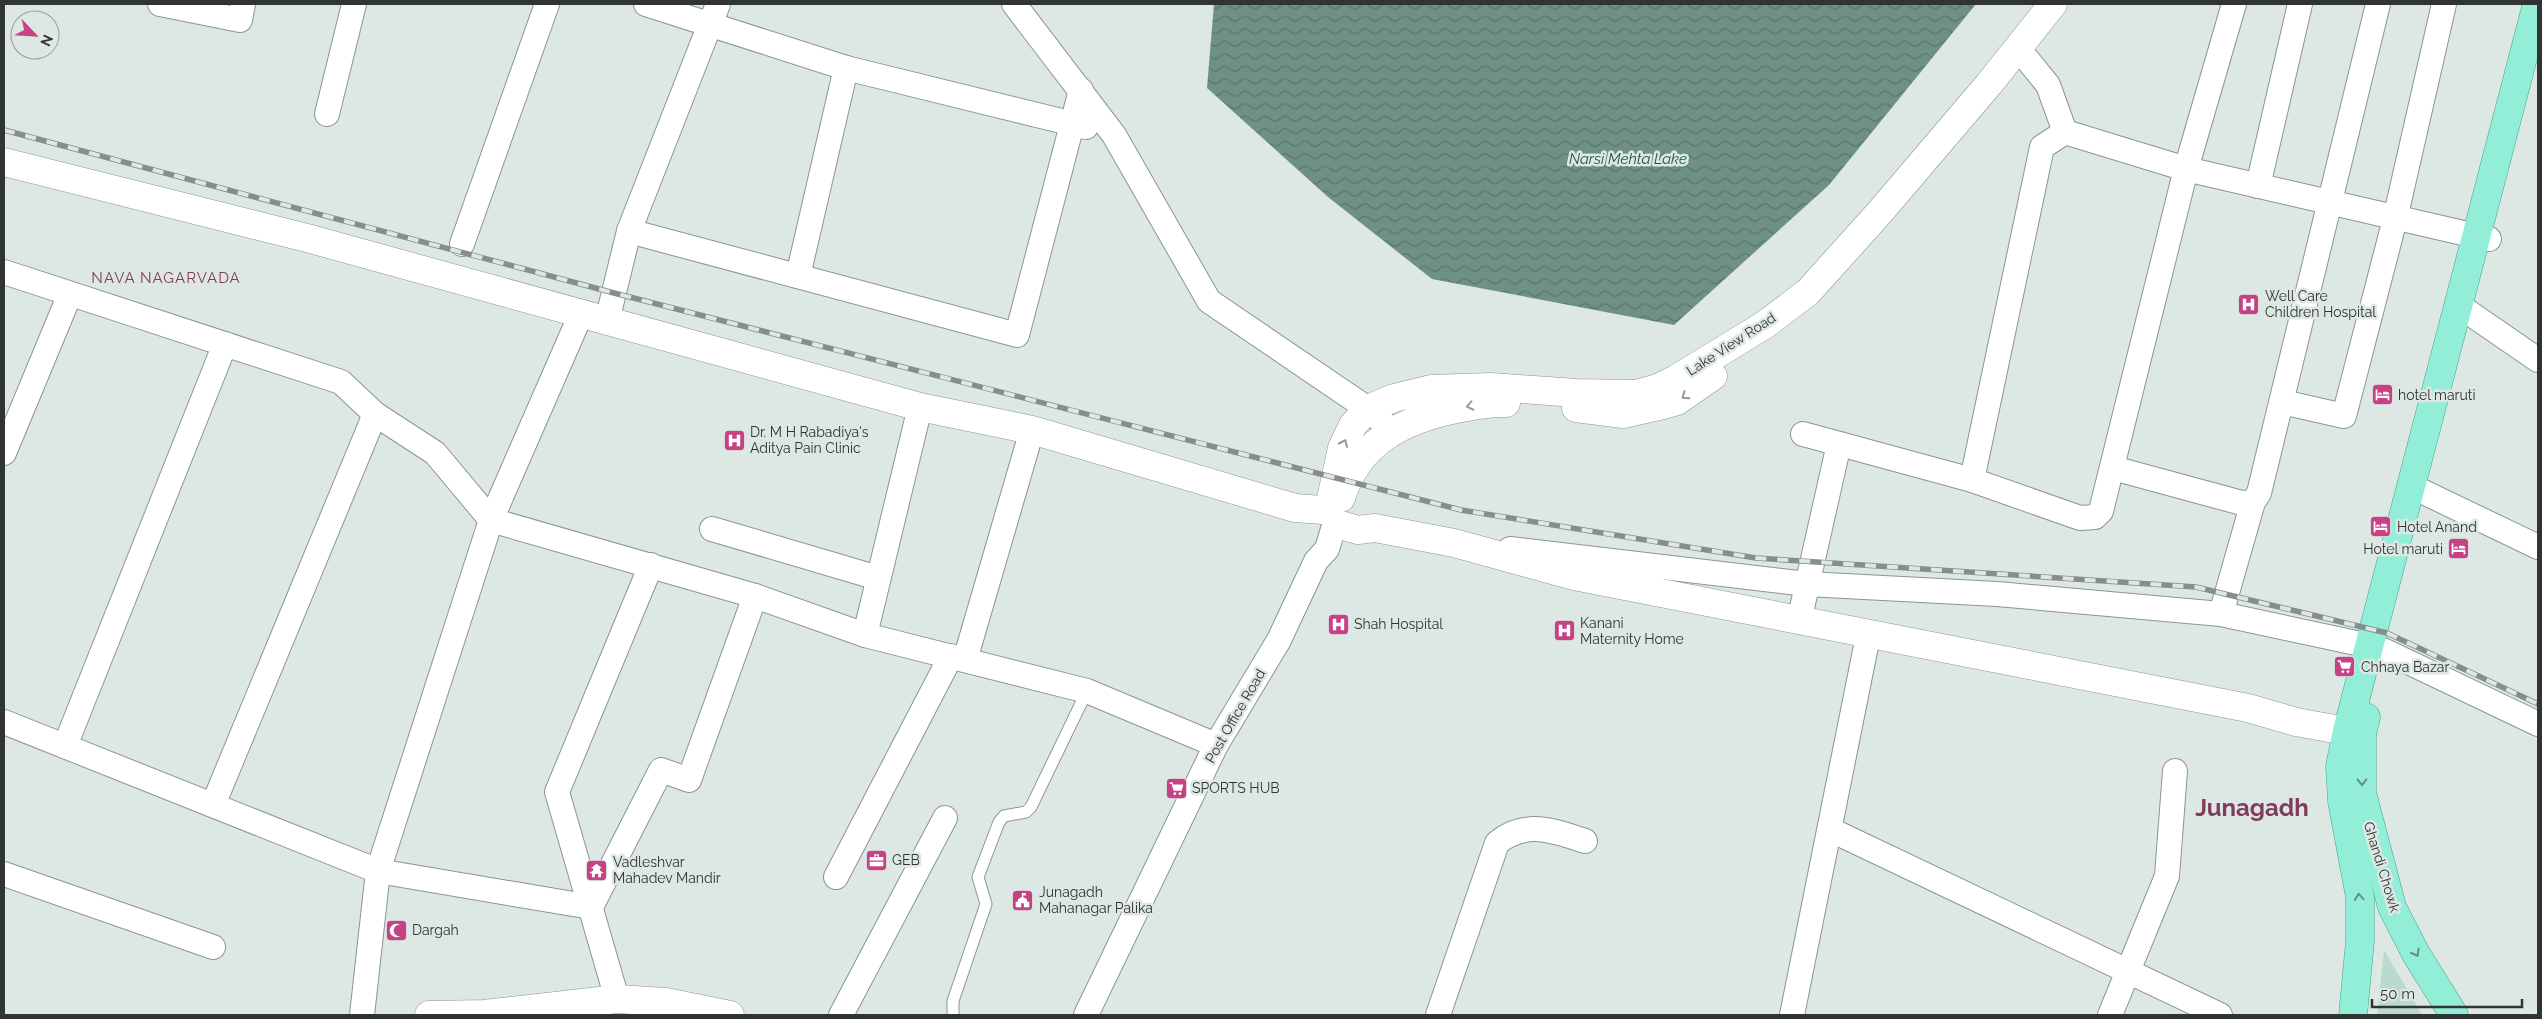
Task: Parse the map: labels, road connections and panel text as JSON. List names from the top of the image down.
{
  "streets": {
    "main road": ["Lake View Road", "Ghandi Chowk"],
    "street": ["Post Office Road"]
  },
  "crossings": [
    ["Lake View Road", "Post Office Road"]
  ],
  "districts": ["NAVA NAGARVADA", "Junagadh"],
  "water": ["Narsi Mehta Lake"],
  "places": {
    "hospital": [
      "Well Care Children Hospital",
      "Dr. M H Rabadiya's Aditya Pain Clinic",
      "Shah Hospital",
      "Kanani Maternity Home"
    ],
    "hotel": ["hotel maruti", "Hotel Anand", "Hotel maruti"],
    "supermarket": ["Chhaya Bazar", "SPORTS HUB"],
    "office": ["GEB"],
    "temple": ["Vadleshvar Mahadev Mandir"],
    "public building": ["Junagadh Mahanagar Palika"],
    "mosque": ["Dargah"]
  },
  "scale_bar": "50 m",
  "north": "bottom right"
}
